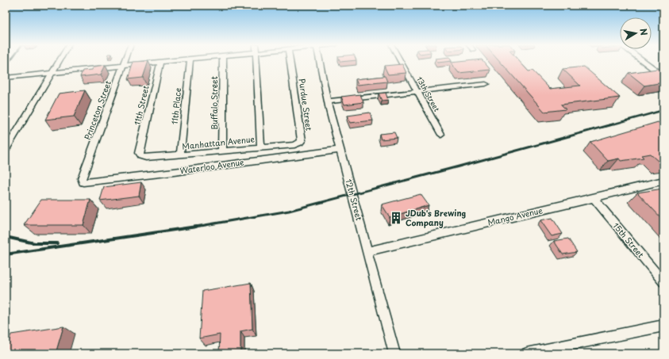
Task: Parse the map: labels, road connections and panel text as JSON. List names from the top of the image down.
{
  "streets": {
    "street": [
      "13th Street",
      "Buffalo Street",
      "Purdue Street",
      "11th Street",
      "11th Place",
      "Princeton Street",
      "Manhattan Avenue",
      "Waterloo Avenue",
      "12th Street",
      "Mango Avenue",
      "15th Street"
    ]
  },
  "crossings": [
    ["Buffalo Street", "Manhattan Avenue"],
    ["Purdue Street", "Manhattan Avenue"],
    ["11th Street", "Manhattan Avenue"],
    ["11th Place", "Manhattan Avenue"],
    ["Princeton Street", "Waterloo Avenue"],
    ["Waterloo Avenue", "12th Street"],
    ["12th Street", "Mango Avenue"],
    ["Mango Avenue", "15th Street"]
  ],
  "places": {
    "building": ["JDub's Brewing Company"]
  },
  "north": "right"
}
